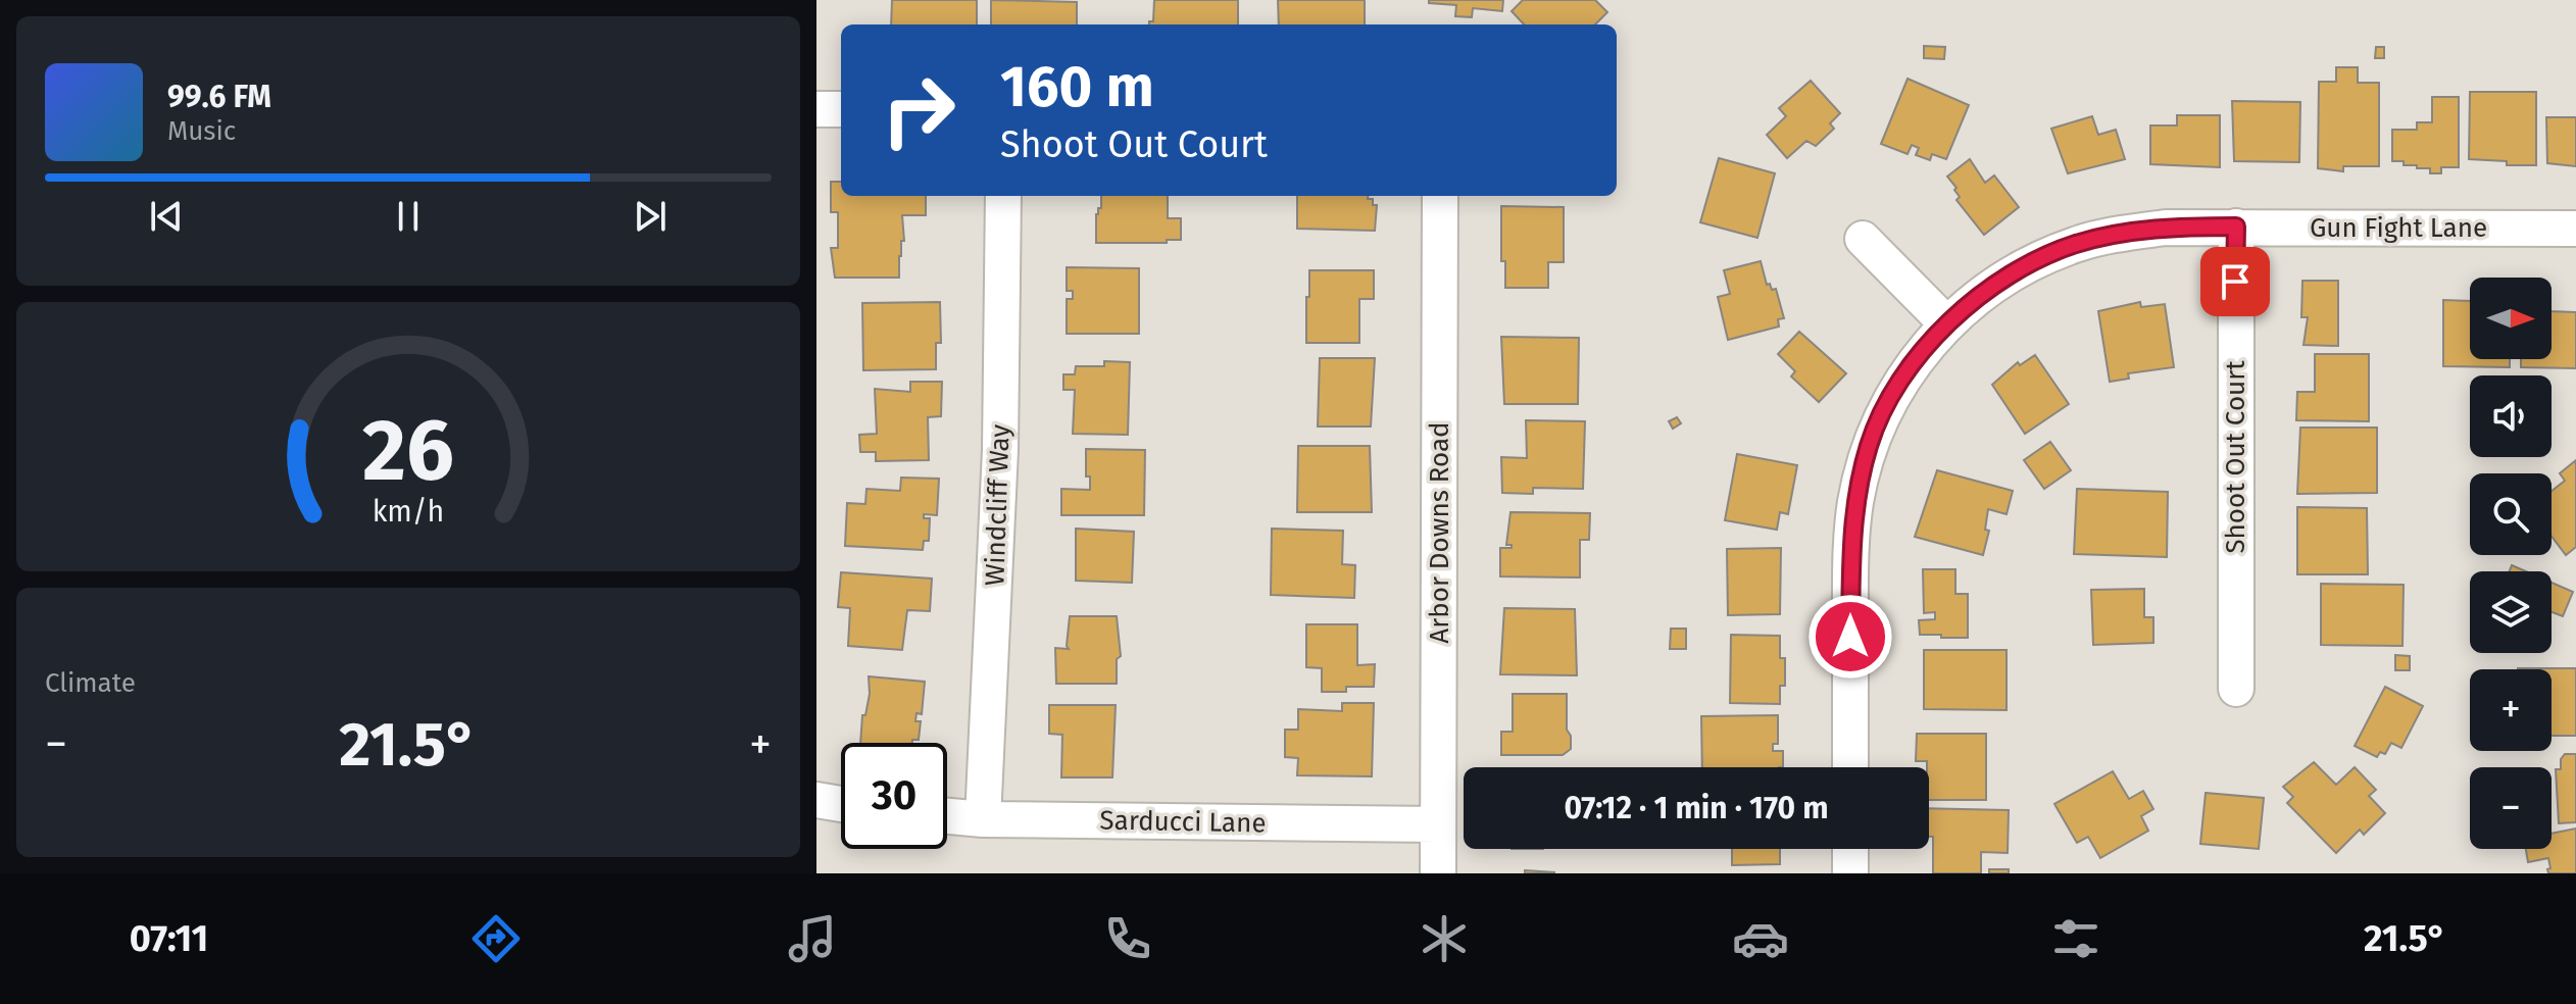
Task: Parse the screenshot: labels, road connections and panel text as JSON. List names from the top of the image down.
{
  "streets": {
    "street": [
      "Gun Fight Lane",
      "Shoot Out Court",
      "Windcliff Way",
      "Arbor Downs Road",
      "Sarducci Lane"
    ]
  },
  "crossings": [
    ["Gun Fight Lane", "Shoot Out Court"],
    ["Windcliff Way", "Sarducci Lane"],
    ["Arbor Downs Road", "Sarducci Lane"]
  ],
  "north": "right",
  "page": {
    "turn": ["160 m", "Shoot Out Court"],
    "song": ["99.6 FM", "Music"],
    "map_buttons": ["+", "−"],
    "tile": "Climate",
    "heat": ["−", "21.5°", "+"],
    "limit": "30",
    "trip": "07:12 · 1 min · 170 m",
    "tabs": ["07:11", "21.5°"],
    "gauge": ["26", "km/h"]
  }
}
